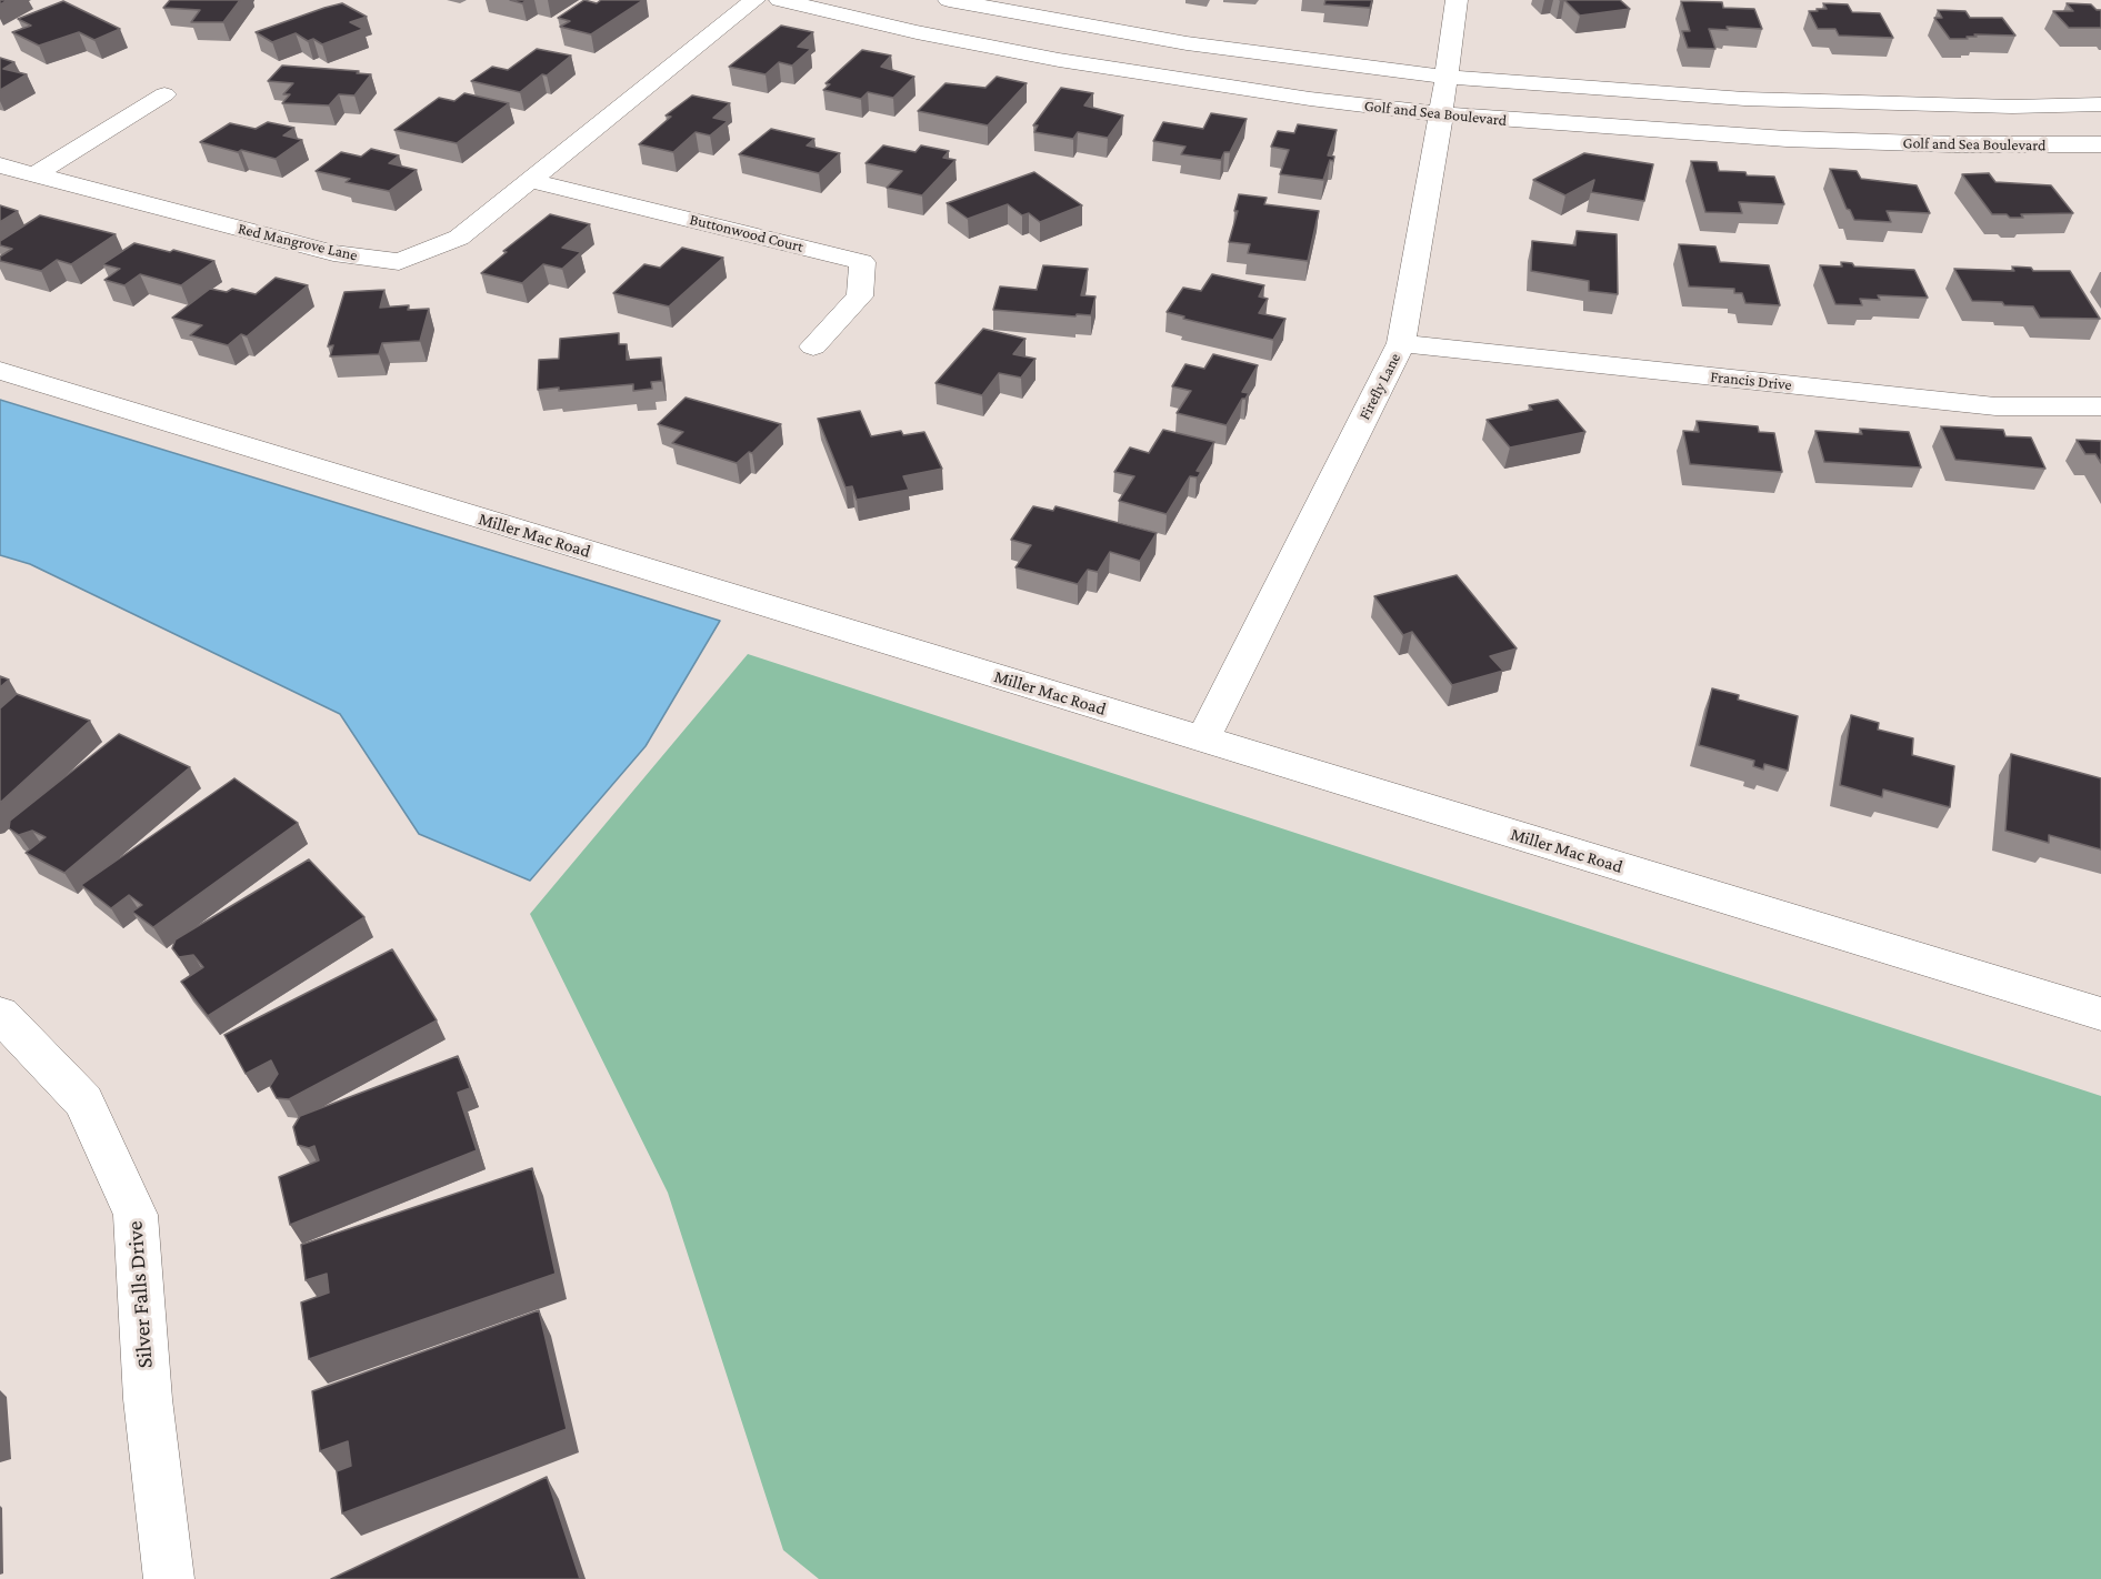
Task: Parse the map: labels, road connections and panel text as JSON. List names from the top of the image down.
{
  "streets": {
    "street": [
      "Golf and Sea Boulevard",
      "Buttonwood Court",
      "Red Mangrove Lane",
      "Francis Drive",
      "Firefly Lane",
      "Miller Mac Road",
      "Silver Falls Drive"
    ]
  },
  "crossings": [
    ["Golf and Sea Boulevard", "Firefly Lane"],
    ["Buttonwood Court", "Red Mangrove Lane"],
    ["Francis Drive", "Firefly Lane"],
    ["Firefly Lane", "Miller Mac Road"]
  ]
}
